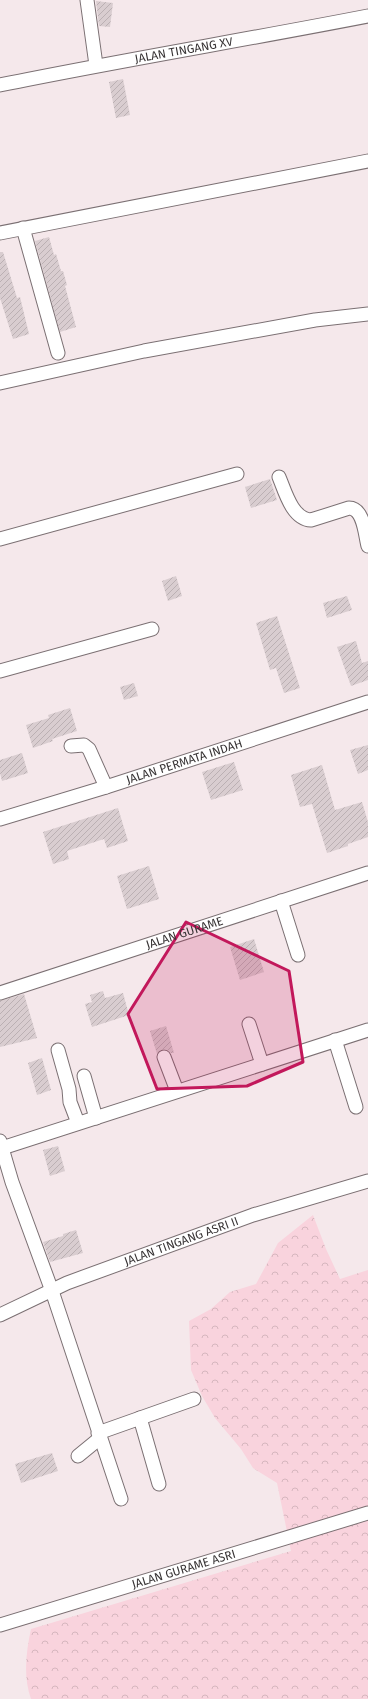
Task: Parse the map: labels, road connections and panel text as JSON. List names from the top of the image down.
{
  "streets": {
    "street": [
      "JALAN TINGANG XV",
      "JALAN PERMATA INDAH",
      "JALAN GURAME",
      "JALAN TINGANG ASRI II",
      "JALAN GURAME ASRI"
    ]
  }
}
